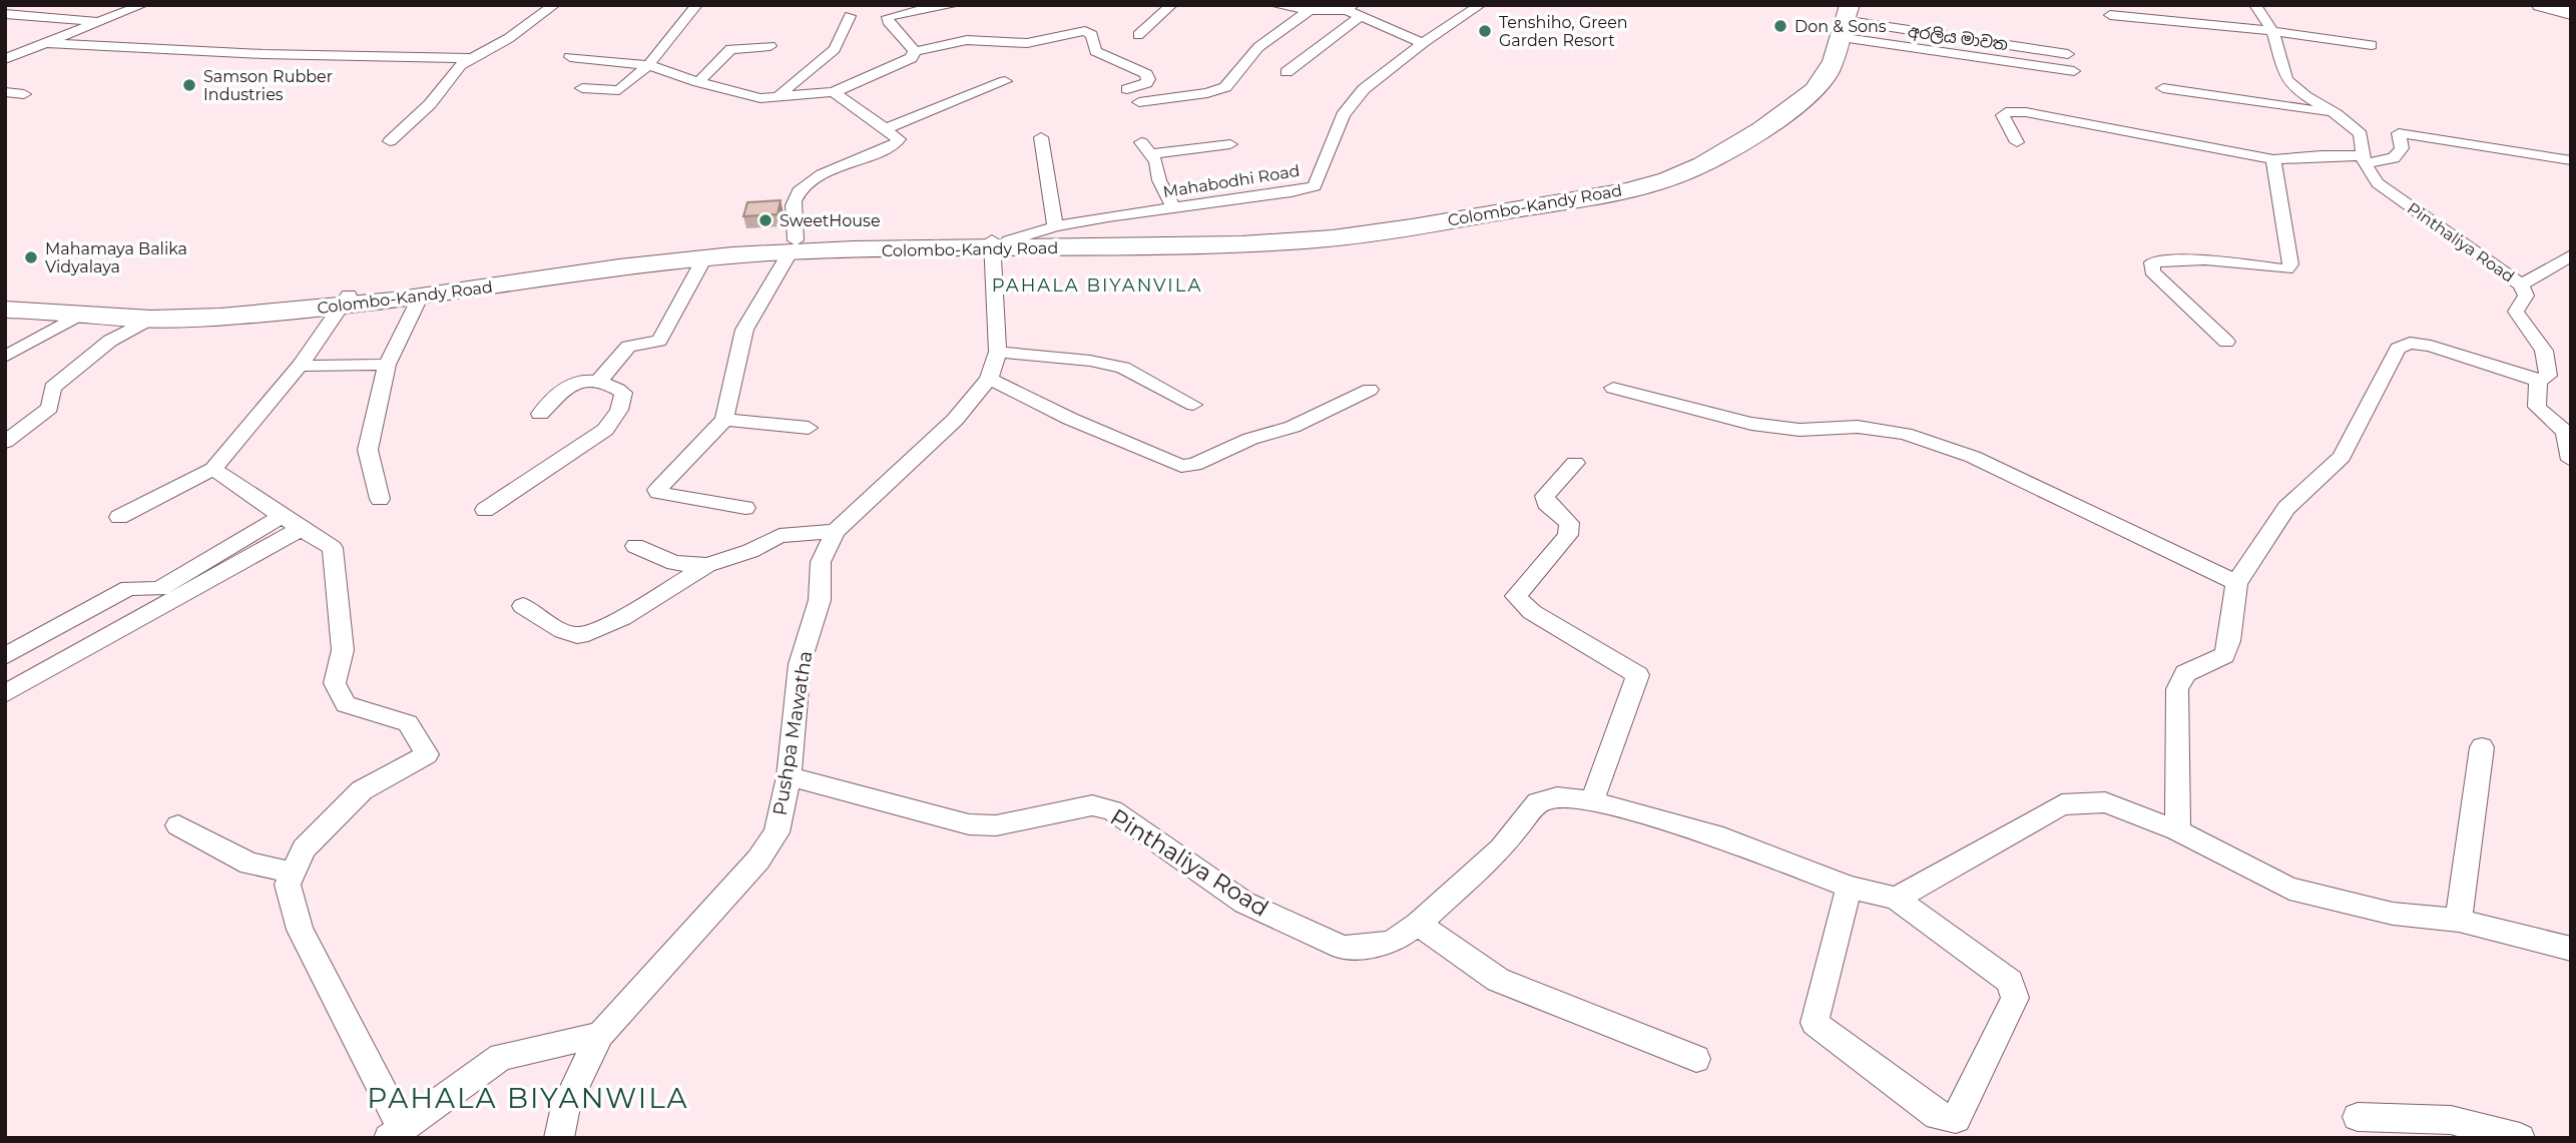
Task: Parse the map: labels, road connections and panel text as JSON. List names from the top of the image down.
{
  "streets": {
    "highway": ["Colombo-Kandy Road"],
    "street": [
      "අරලිය මාවත",
      "Mahabodhi Road",
      "Pinthaliya Road",
      "Pushpa Mawatha"
    ]
  },
  "crossings": [
    ["අරලිය මාවත", "Colombo-Kandy Road"],
    ["Mahabodhi Road", "Colombo-Kandy Road"],
    ["Mahabodhi Road", "Pushpa Mawatha"],
    ["Colombo-Kandy Road", "Pushpa Mawatha"],
    ["Pinthaliya Road", "Pushpa Mawatha"]
  ],
  "districts": ["PAHALA BIYANVILA", "PAHALA BIYANWILA"],
  "places": [
    "Don & Sons",
    "Tenshiho, Green Garden Resort",
    "Samson Rubber Industries",
    "SweetHouse",
    "Mahamaya Balika Vidyalaya"
  ]
}
